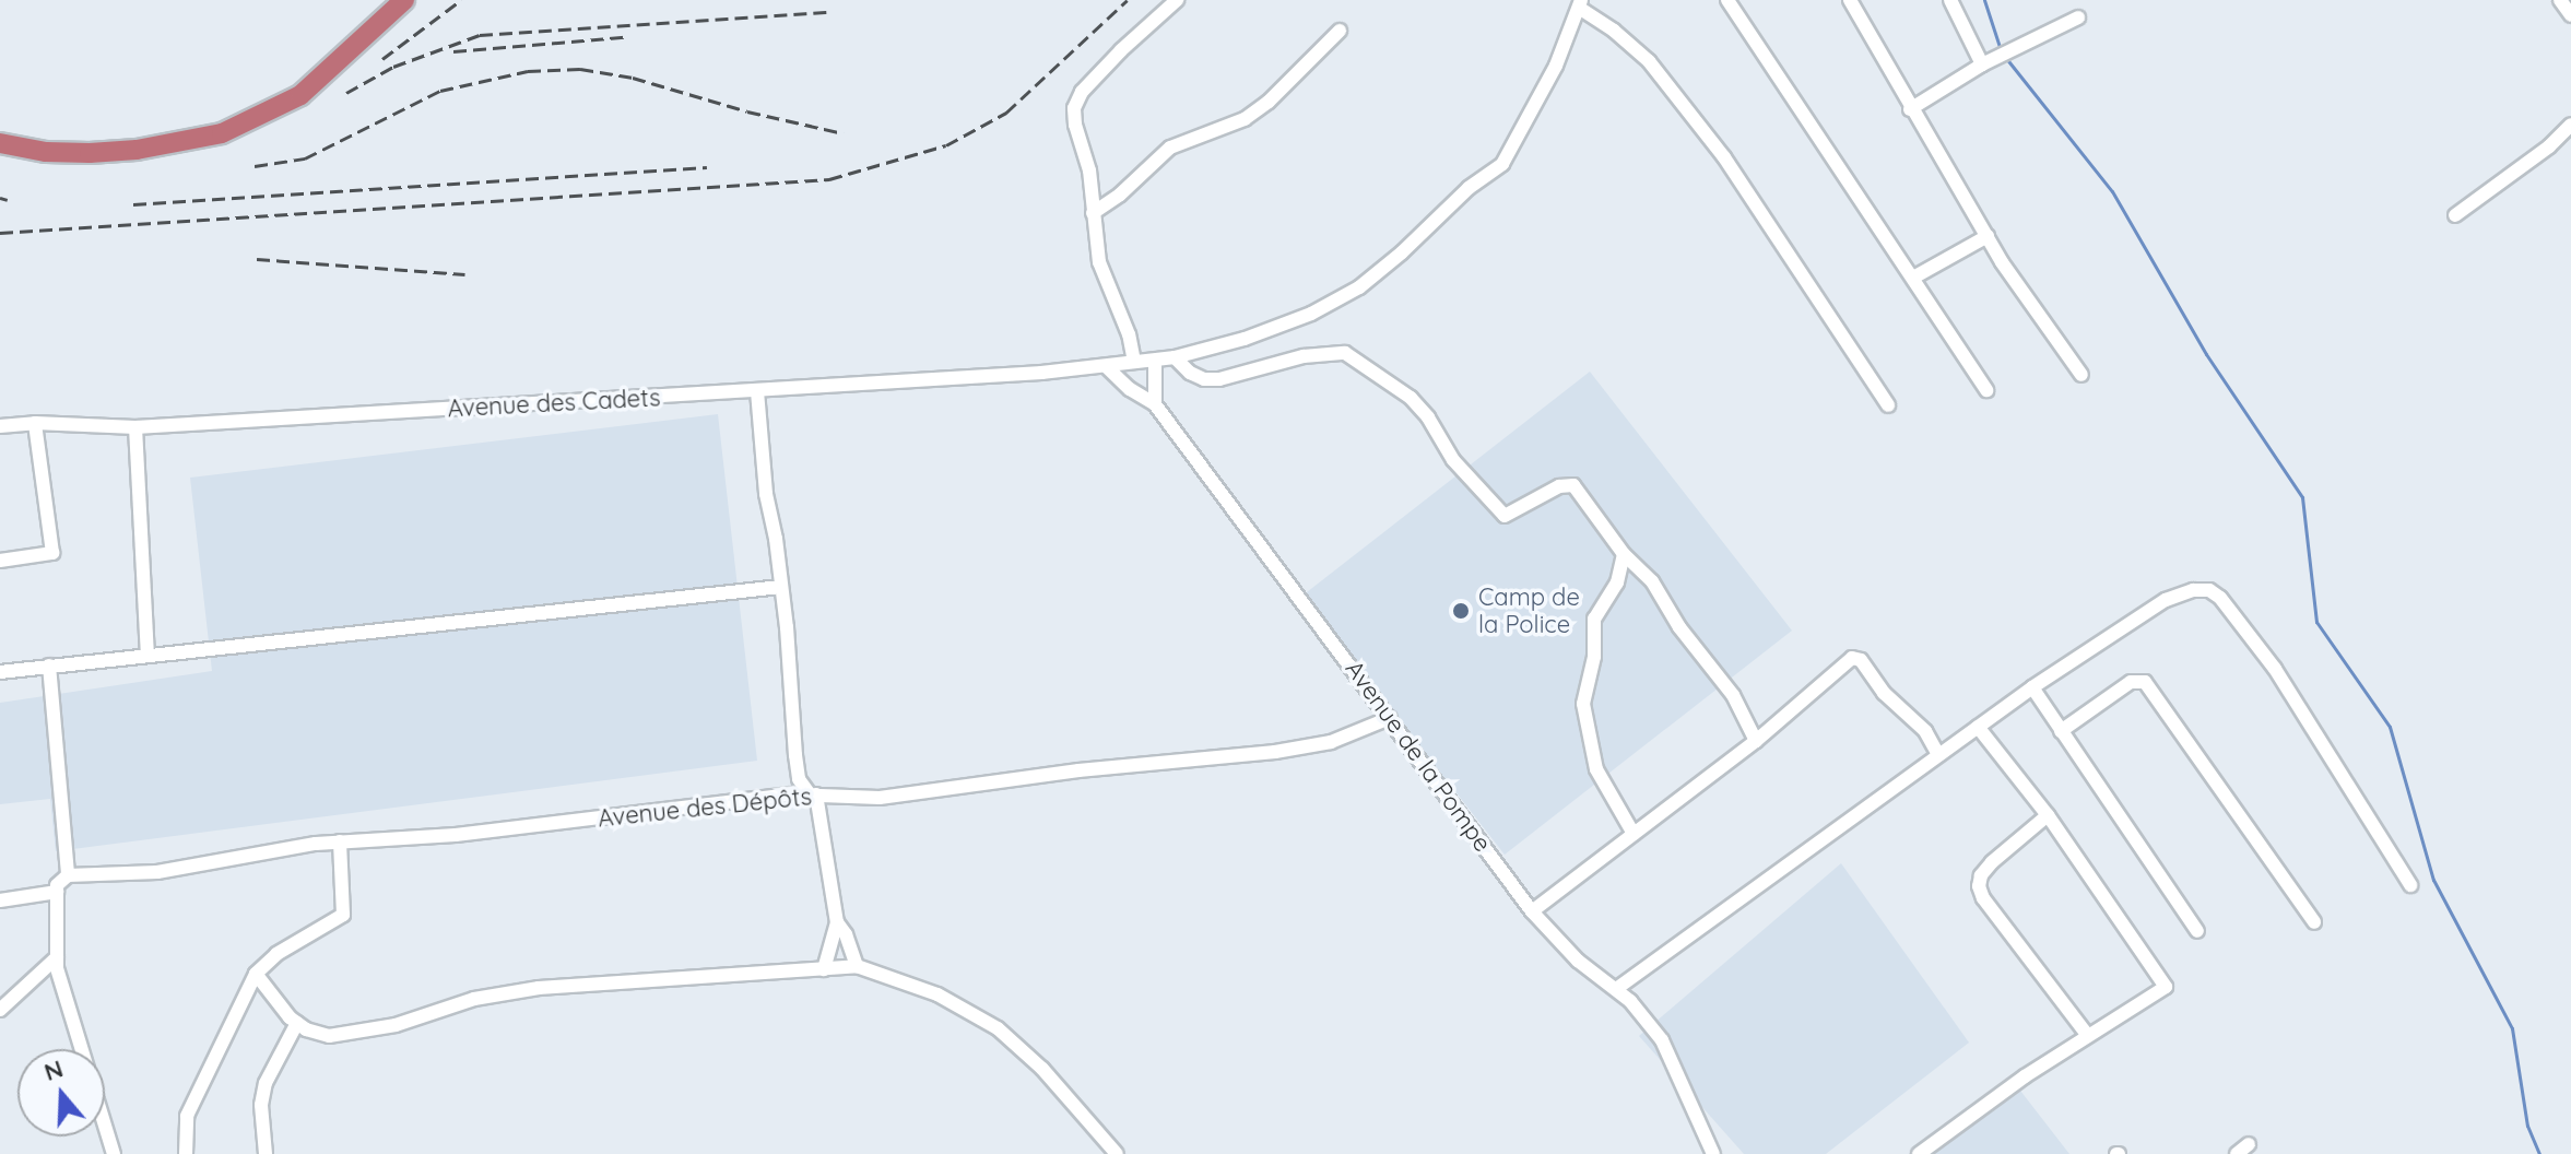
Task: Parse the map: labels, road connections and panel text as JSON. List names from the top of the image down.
{
  "streets": {
    "street": ["Avenue des Cadets", "Avenue de la Pompe", "Avenue des Dépôts"]
  },
  "crossings": [
    ["Avenue des Cadets", "Avenue de la Pompe"],
    ["Avenue de la Pompe", "Avenue des Dépôts"]
  ],
  "places": ["Camp de la Police"],
  "north": "top"
}
